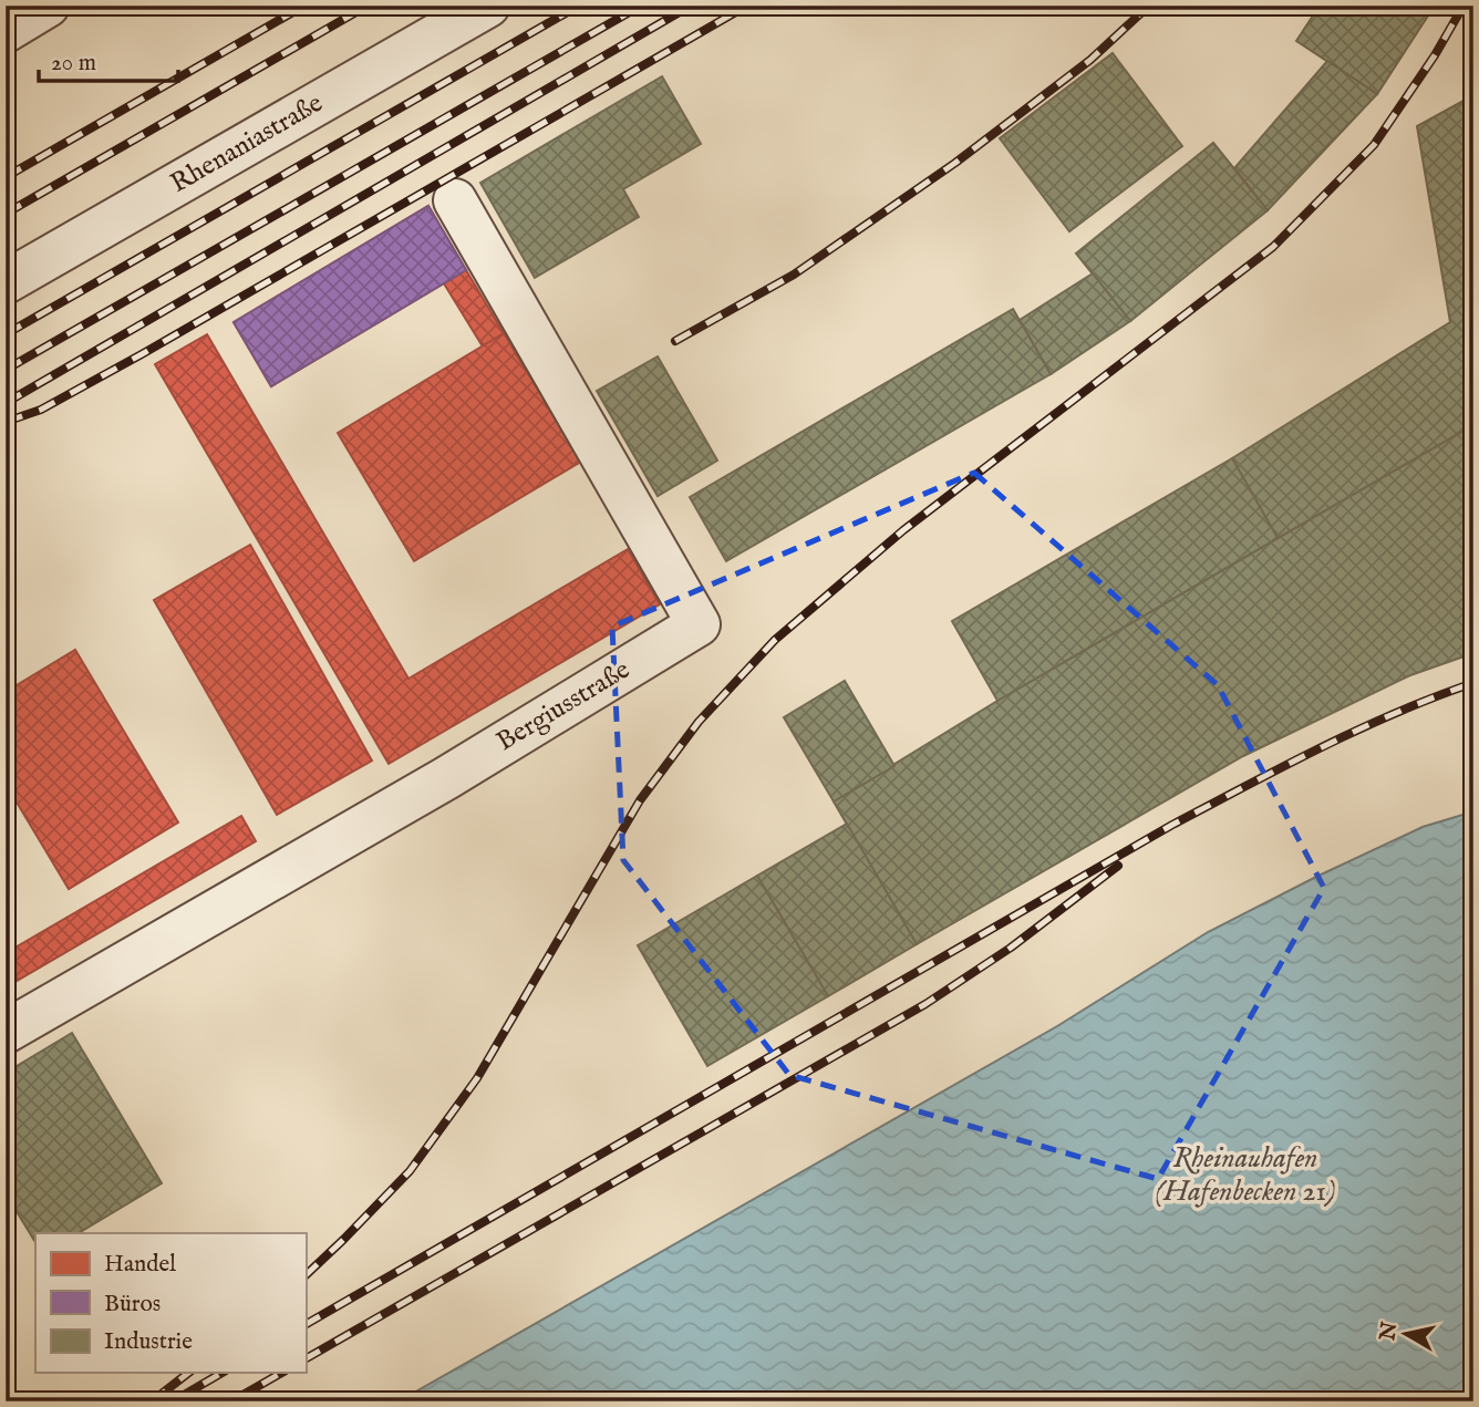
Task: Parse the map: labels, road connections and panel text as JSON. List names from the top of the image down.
{
  "streets": {
    "street": ["Rhenaniastraße", "Bergiusstraße"]
  },
  "water": ["Rheinauhafen (Hafenbecken 21)"],
  "legend": ["Handel", "Büros", "Industrie"],
  "scale_bar": "20 m",
  "north": "left"
}
